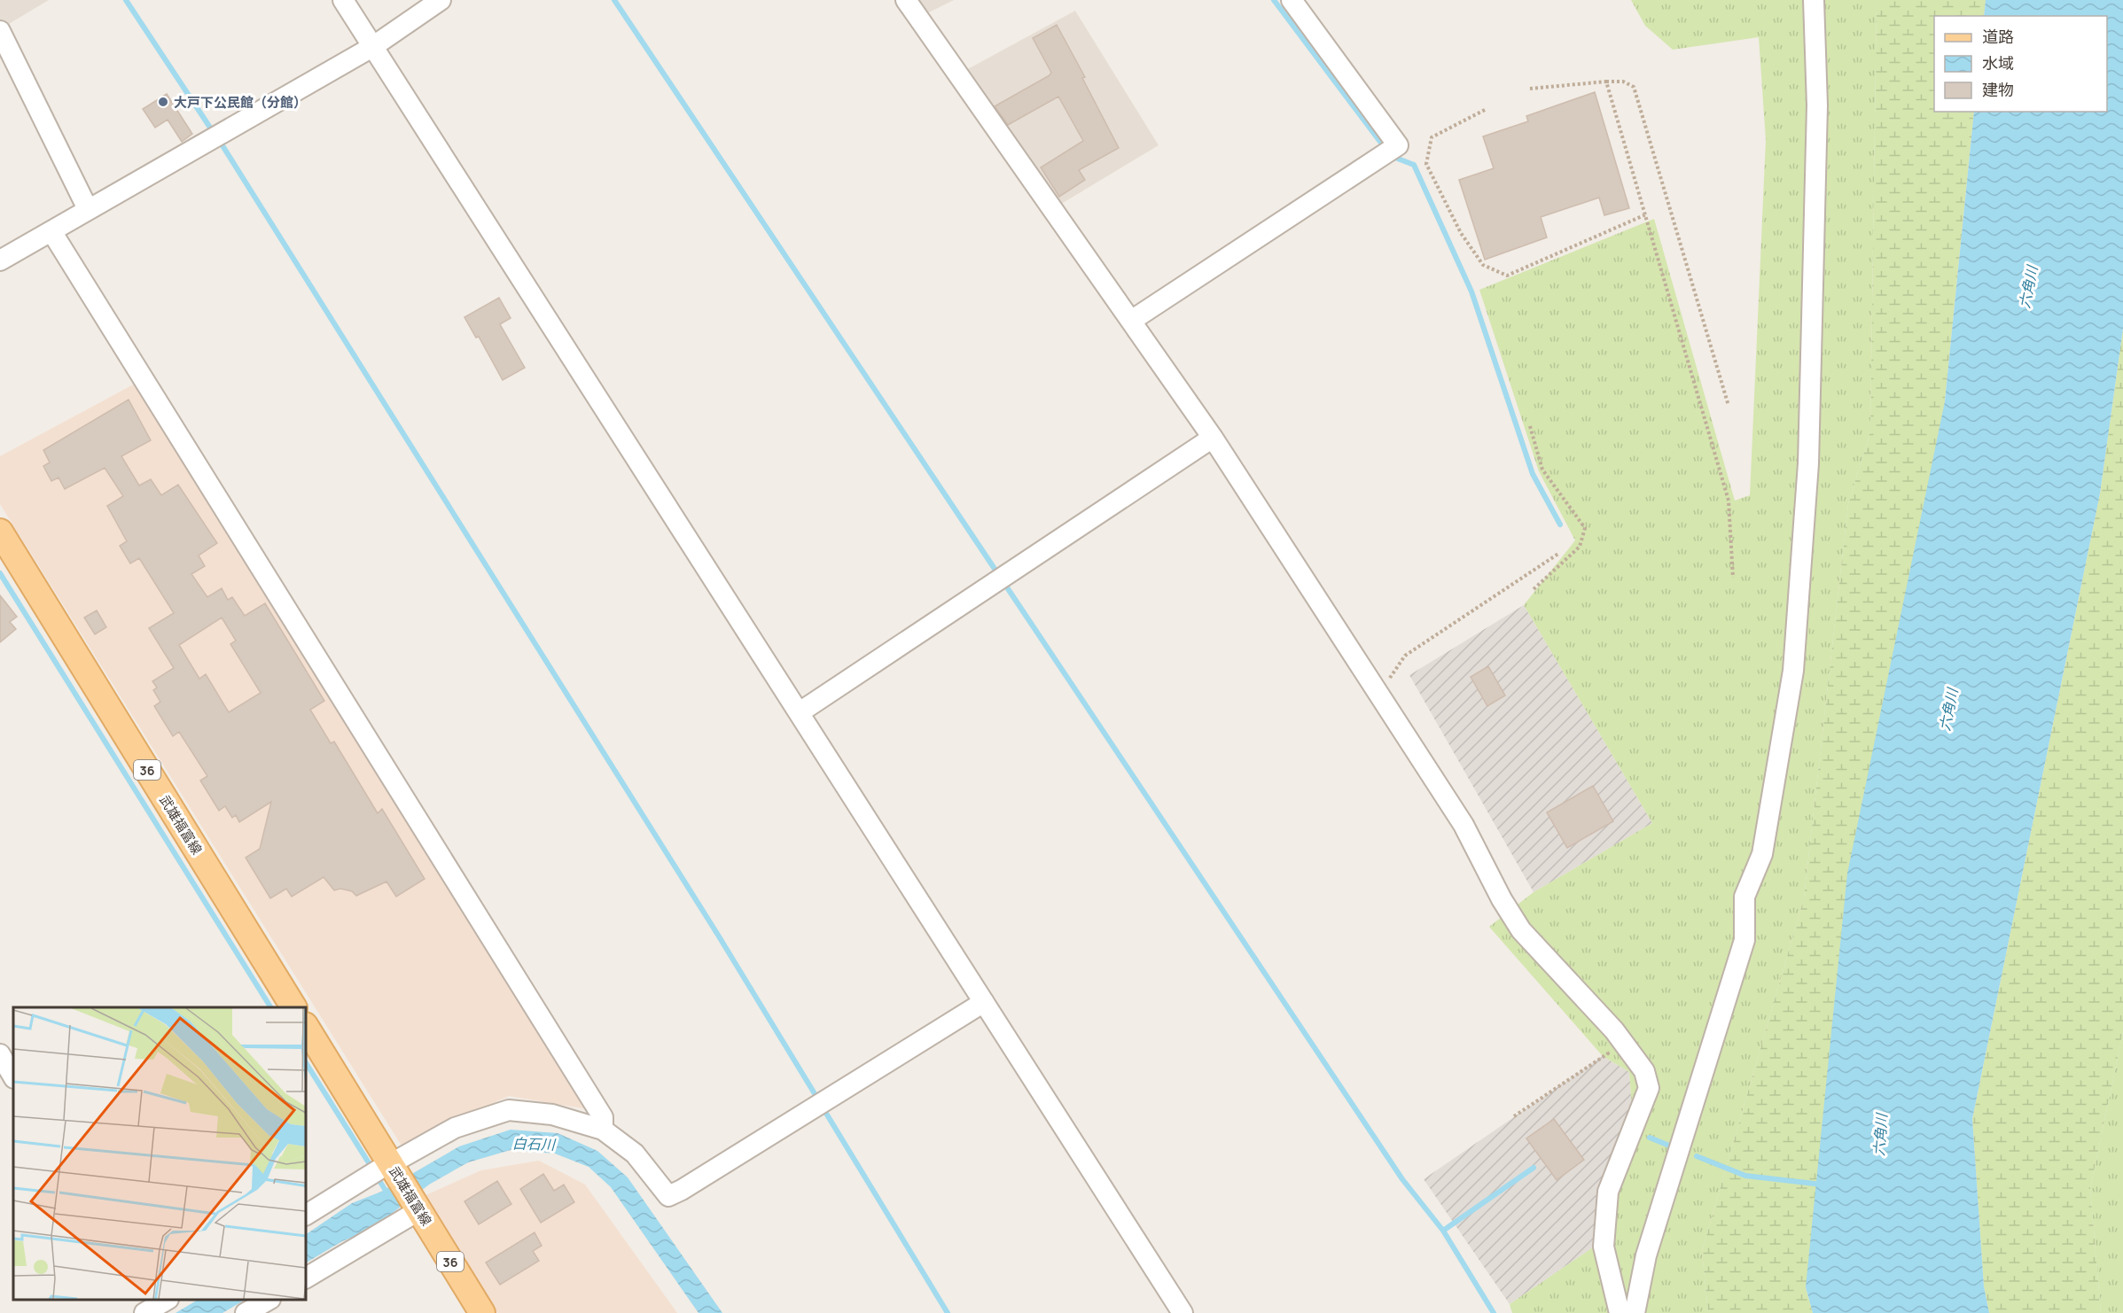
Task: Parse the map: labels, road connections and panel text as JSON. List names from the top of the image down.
{
  "streets": {
    "main road": ["36", "武雄福富線"]
  },
  "water": ["六角川", "白石川"],
  "places": ["大戸下公民館（分館）"],
  "legend": ["道路", "水域", "建物"]
}
